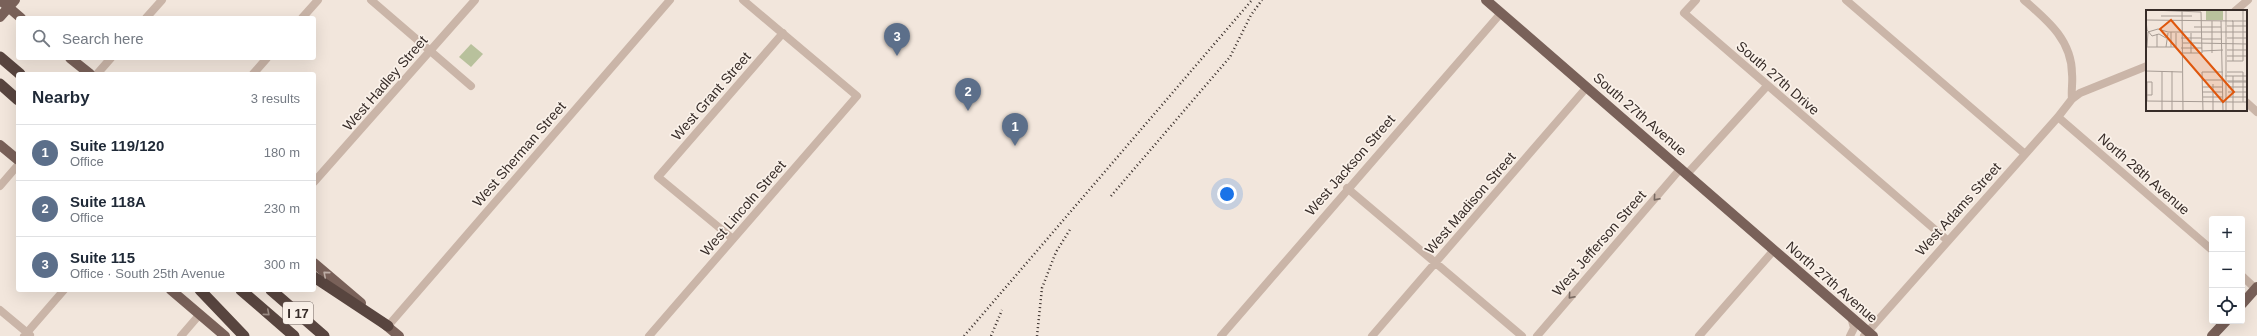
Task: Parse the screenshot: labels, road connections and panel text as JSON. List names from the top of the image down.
{
  "streets": {
    "highway": ["I 17"],
    "main road": ["South 27th Avenue", "North 27th Avenue"],
    "street": [
      "South 27th Drive",
      "West Hadley Street",
      "West Grant Street",
      "West Sherman Street",
      "West Jackson Street",
      "North 28th Avenue",
      "West Madison Street",
      "West Lincoln Street",
      "West Adams Street",
      "West Jefferson Street"
    ]
  },
  "crossings": [
    ["South 27th Drive", "West Adams Street"],
    ["South 27th Drive", "West Jefferson Street"],
    ["West Grant Street", "West Lincoln Street"],
    ["South 27th Avenue", "West Jackson Street"],
    ["South 27th Avenue", "West Madison Street"],
    ["South 27th Avenue", "West Jefferson Street"],
    ["South 27th Avenue", "North 27th Avenue"],
    ["North 28th Avenue", "West Adams Street"],
    ["West Adams Street", "North 27th Avenue"]
  ],
  "one_way": ["West Jefferson Street"],
  "page": {
    "search": "Search here",
    "pins": ["3", "2", "1"],
    "heading": ["Nearby", "3 results"],
    "list": [
      {
        "mark": "1",
        "name": "Suite 119/120",
        "note": "Office",
        "value": "180 m"
      },
      {
        "mark": "2",
        "name": "Suite 118A",
        "note": "Office",
        "value": "230 m"
      },
      {
        "mark": "3",
        "name": "Suite 115",
        "note": "Office · South 25th Avenue",
        "value": "300 m"
      }
    ],
    "map_buttons": ["+", "−"]
  }
}
